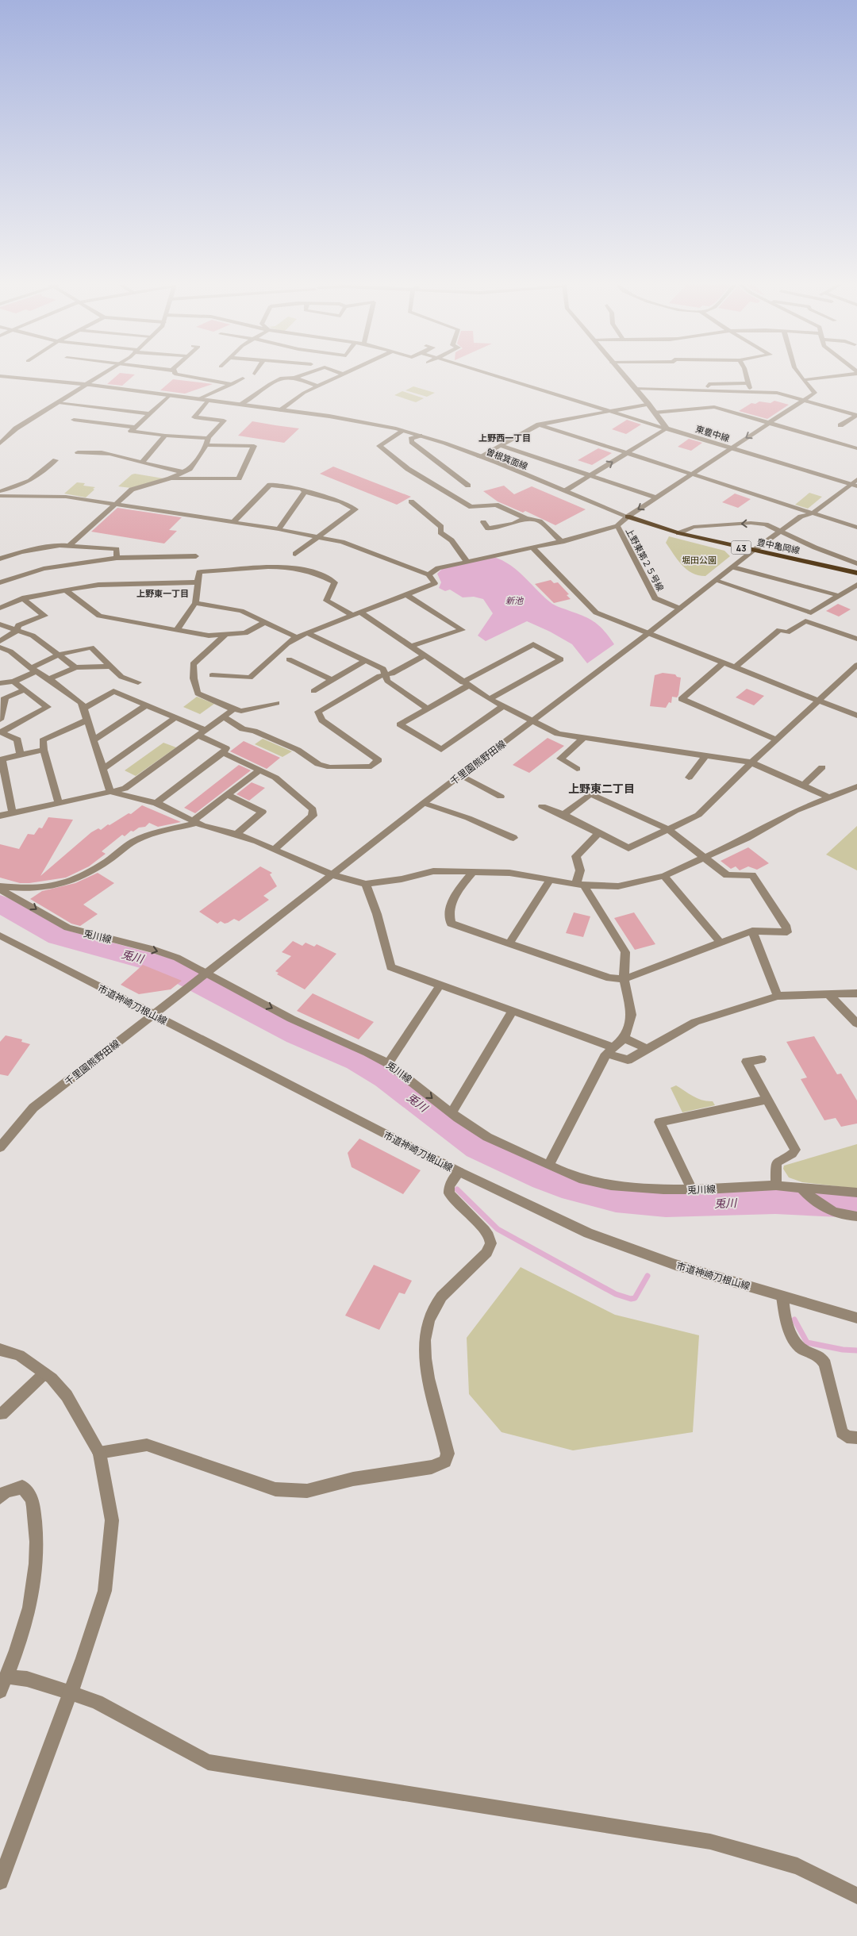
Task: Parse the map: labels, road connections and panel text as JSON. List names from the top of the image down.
{
  "streets": {
    "main road": ["豊中亀岡線", "43"],
    "street": [
      "東豊中線",
      "曽根箕面線",
      "上野東第２５号線",
      "千里園熊野田線",
      "兎川線",
      "市道神崎刀根山線"
    ]
  },
  "crossings": [
    ["東豊中線", "千里園熊野田線"],
    ["曽根箕面線", "豊中亀岡線"],
    ["豊中亀岡線", "千里園熊野田線"],
    ["上野東第２５号線", "千里園熊野田線"],
    ["千里園熊野田線", "兎川線"],
    ["千里園熊野田線", "市道神崎刀根山線"]
  ],
  "one_way": ["兎川線"],
  "districts": ["上野西一丁目", "上野東一丁目", "上野東二丁目"],
  "water": ["新池", "兎川"],
  "parks": ["堀田公園"]
}
